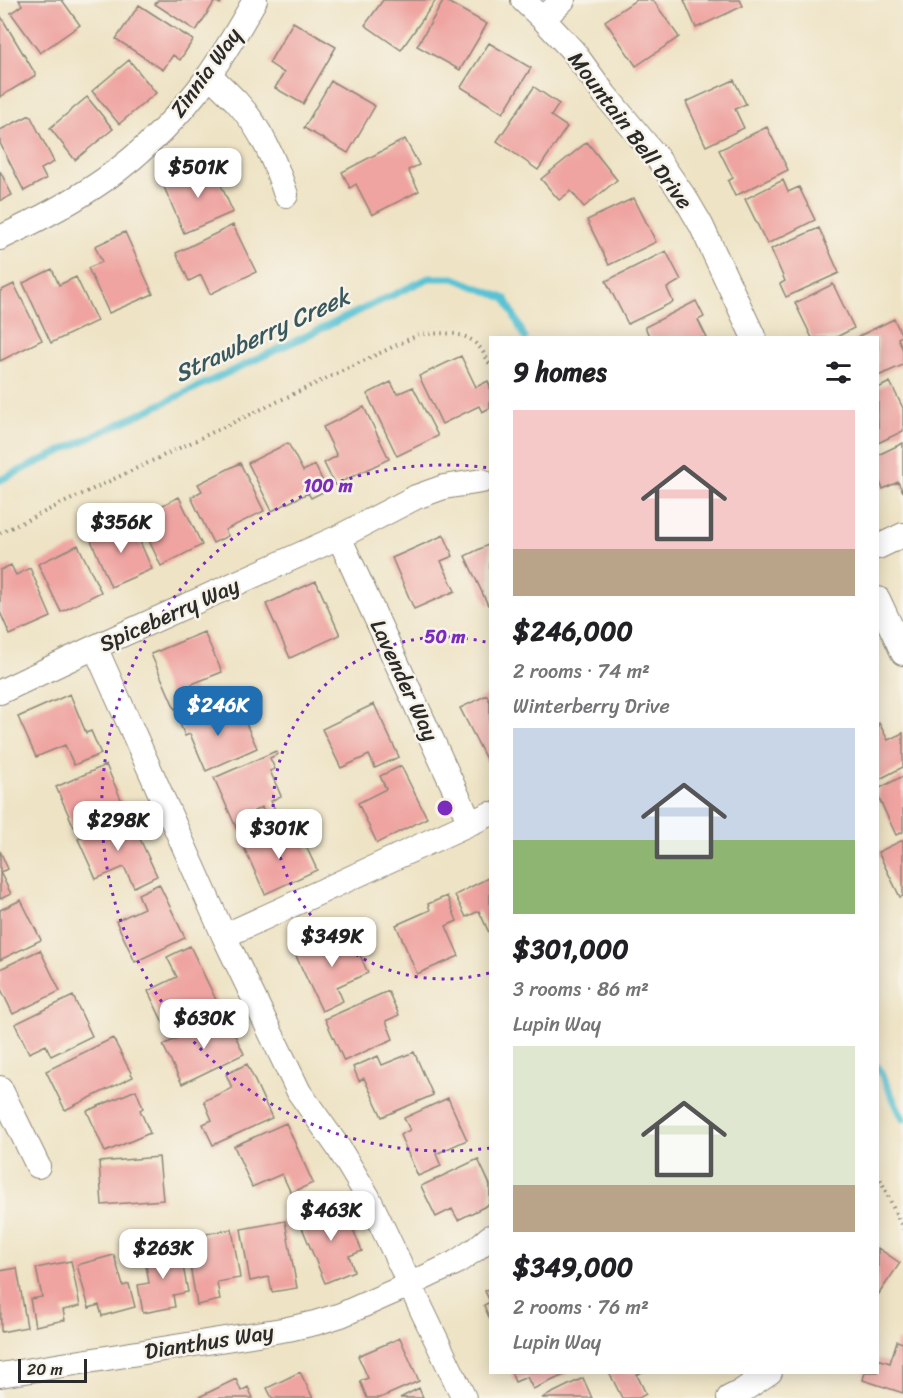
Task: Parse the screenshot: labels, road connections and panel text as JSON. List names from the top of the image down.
{
  "streets": {
    "street": [
      "Zinnia Way",
      "Mountain Bell Drive",
      "Spiceberry Way",
      "Lavender Way",
      "Dianthus Way"
    ]
  },
  "crossings": [
    ["Spiceberry Way", "Lavender Way"]
  ],
  "water": ["Strawberry Creek"],
  "scale_bar": "20 m",
  "page": {
    "price": [
      "$501K",
      "$356K",
      "$246K",
      "$298K",
      "$301K",
      "$349K",
      "$630K",
      "$463K",
      "$263K"
    ],
    "heading": "9 homes",
    "list": [
      {
        "name": "$246,000",
        "note": "2 rooms · 74 m² · Winterberry Drive"
      },
      {
        "name": "$301,000",
        "note": "3 rooms · 86 m² · Lupin Way"
      },
      {
        "name": "$349,000",
        "note": "2 rooms · 76 m² · Lupin Way"
      }
    ],
    "scale": "20 m"
  },
  "rings": ["100 m", "50 m"]
}
